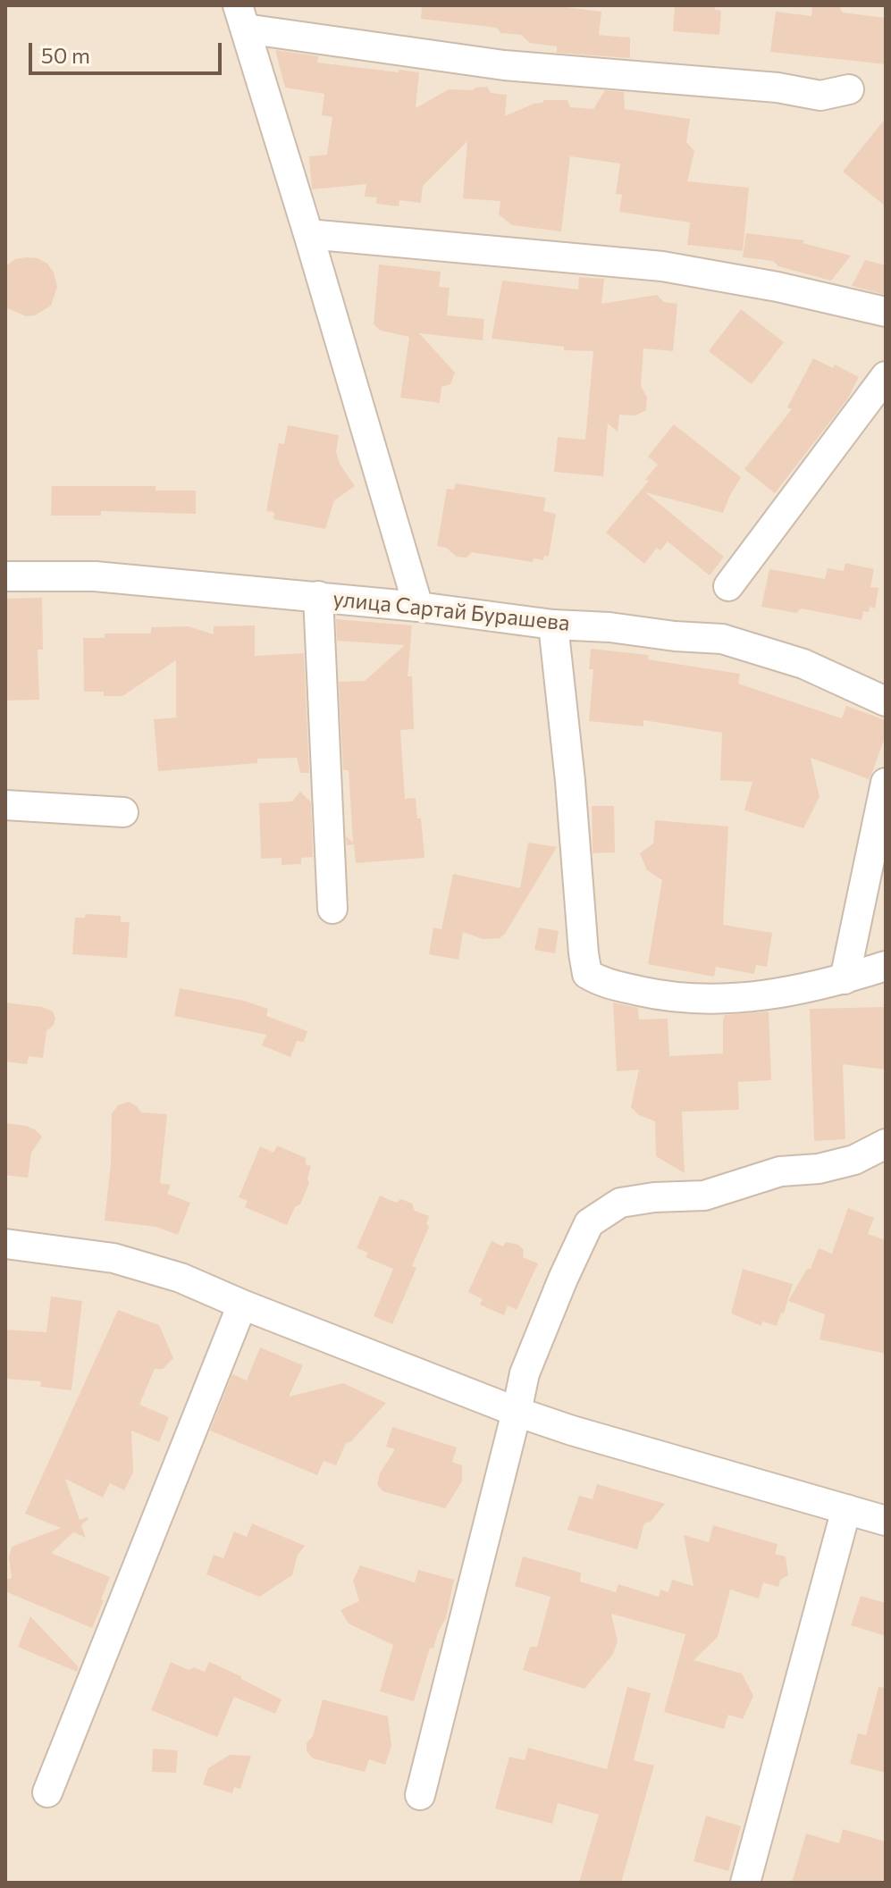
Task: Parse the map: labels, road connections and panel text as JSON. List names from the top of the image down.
{
  "streets": {
    "street": ["улица Сартай Бурашева"]
  },
  "scale_bar": "50 m"
}
